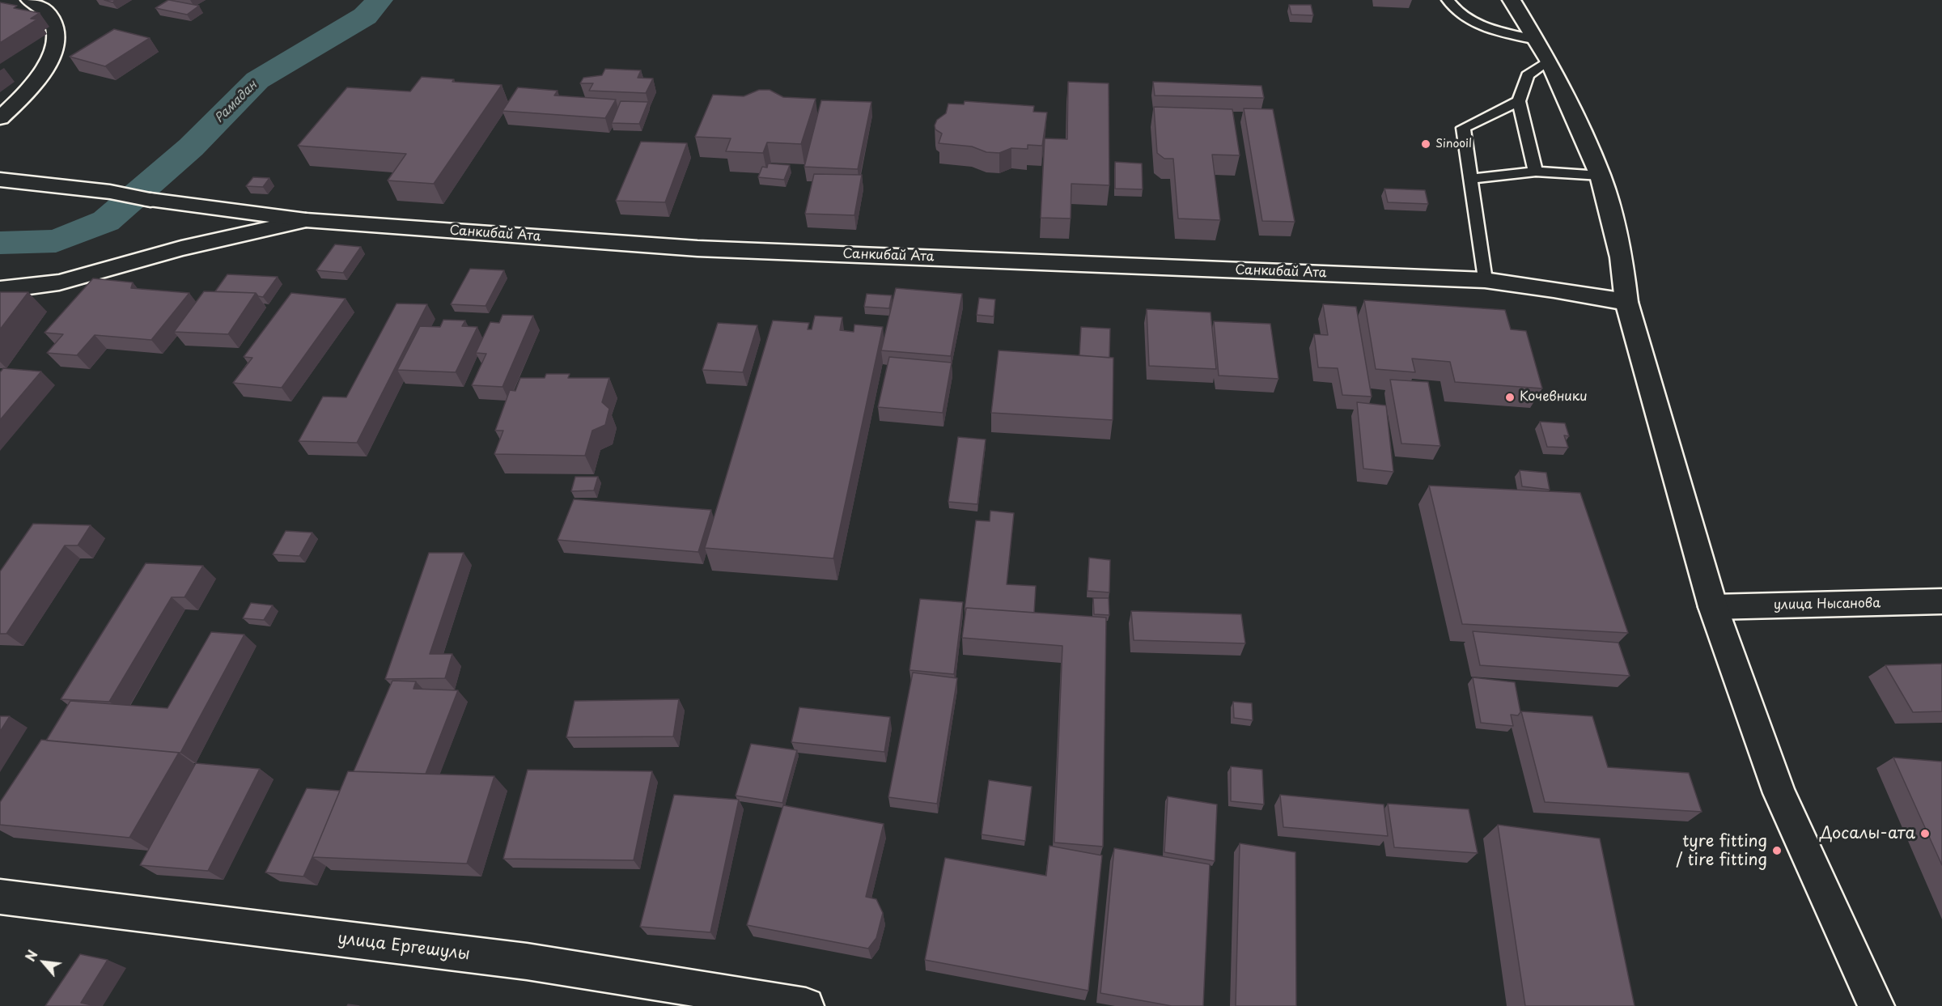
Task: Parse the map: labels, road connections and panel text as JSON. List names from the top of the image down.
{
  "streets": {
    "street": ["Санкибай Ата", "улица Нысанова", "улица Ергешулы"]
  },
  "water": ["Рамадан"],
  "places": [
    "Sinooil",
    "Кочевники",
    "Досалы-ата",
    "tyre fitting / tire fitting"
  ],
  "north": "top left"
}
